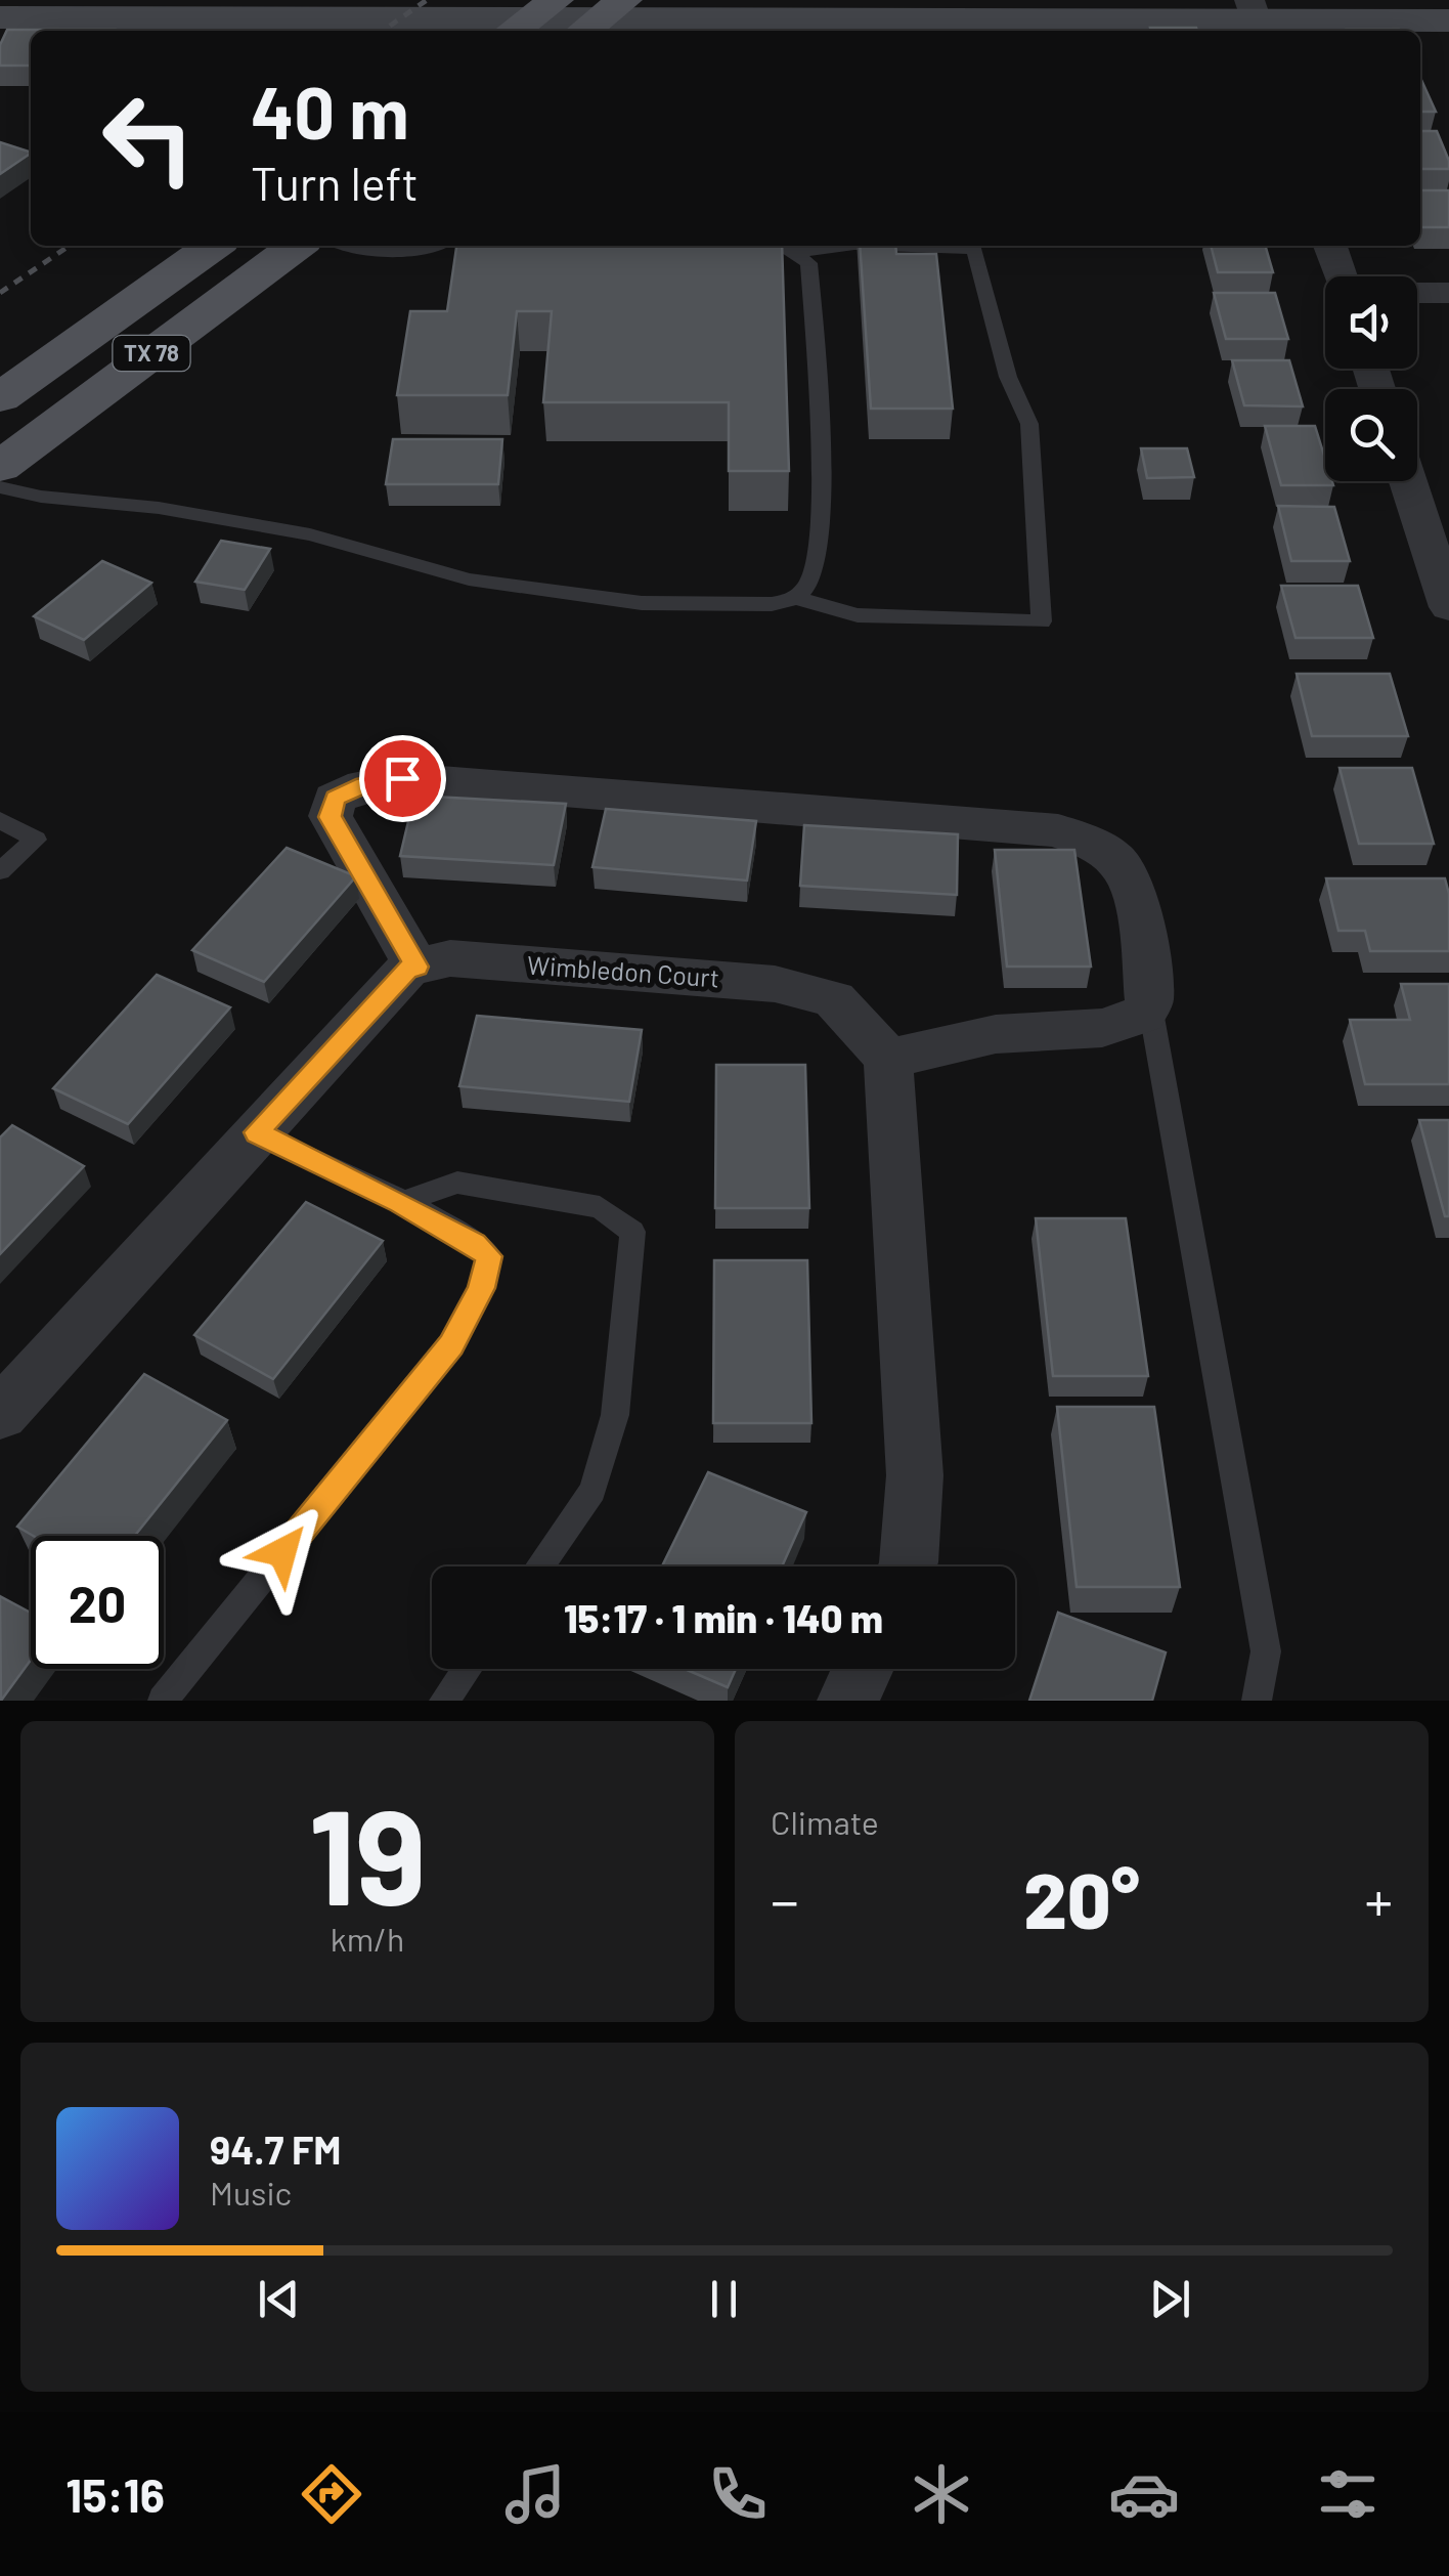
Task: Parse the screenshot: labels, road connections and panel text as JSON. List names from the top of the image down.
{
  "streets": {
    "main road": ["TX 78"],
    "street": ["Wimbledon Court"]
  },
  "page": {
    "turn": ["40 m", "Turn left"],
    "limit": "20",
    "trip": "15:17 · 1 min · 140 m",
    "tile": [
      ["19", "km/h"],
      "Climate"
    ],
    "heat": ["−", "20°", "+"],
    "song": ["94.7 FM", "Music"],
    "tabs": "15:16"
  }
}
